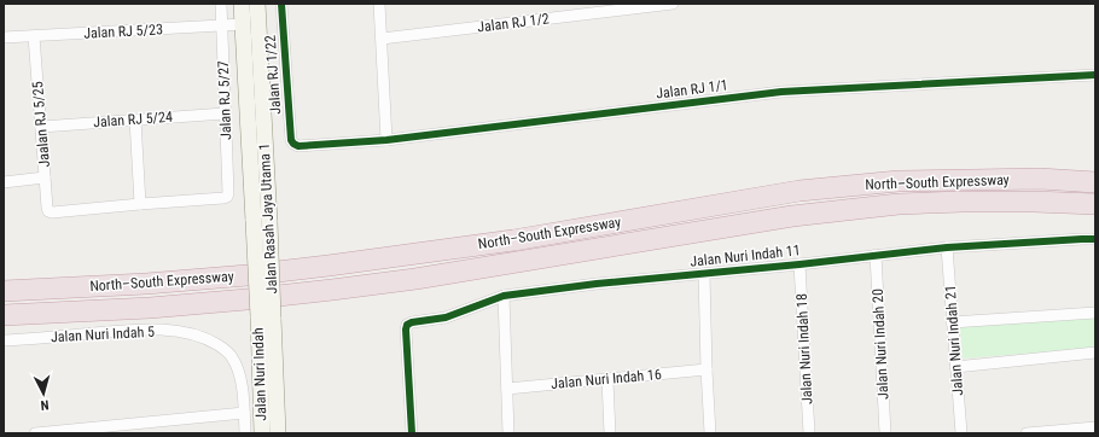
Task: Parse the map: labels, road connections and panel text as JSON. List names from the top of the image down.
{
  "streets": {
    "highway": ["North–South Expressway"],
    "main road": ["Jalan Rasah Jaya Utama 1", "Jalan Nuri Indah"],
    "street": [
      "Jalan RJ 1/2",
      "Jalan RJ 5/23",
      "Jalan RJ 1/22",
      "Jalan RJ 1/1",
      "Jalan RJ 5/27",
      "Jalan RJ 5/24",
      "Jaalan RJ 5/25",
      "Jalan Nuri Indah 11",
      "Jalan Nuri Indah 5",
      "Jalan Nuri Indah 21",
      "Jalan Nuri Indah 20",
      "Jalan Nuri Indah 18",
      "Jalan Nuri Indah 16"
    ]
  },
  "crossings": [
    ["Jalan RJ 5/23", "Jalan RJ 5/27"],
    ["Jalan RJ 5/23", "Jaalan RJ 5/25"],
    ["Jalan RJ 5/23", "Jalan Rasah Jaya Utama 1"],
    ["Jalan RJ 1/22", "Jalan RJ 1/1"],
    ["Jalan RJ 5/27", "Jalan RJ 5/24"],
    ["Jalan RJ 5/27", "Jaalan RJ 5/25"],
    ["Jalan RJ 5/24", "Jaalan RJ 5/25"],
    ["Jalan Rasah Jaya Utama 1", "Jalan Nuri Indah"],
    ["Jalan Nuri Indah 11", "Jalan Nuri Indah 21"],
    ["Jalan Nuri Indah 11", "Jalan Nuri Indah 20"],
    ["Jalan Nuri Indah 11", "Jalan Nuri Indah 18"]
  ],
  "north": "bottom"
}
